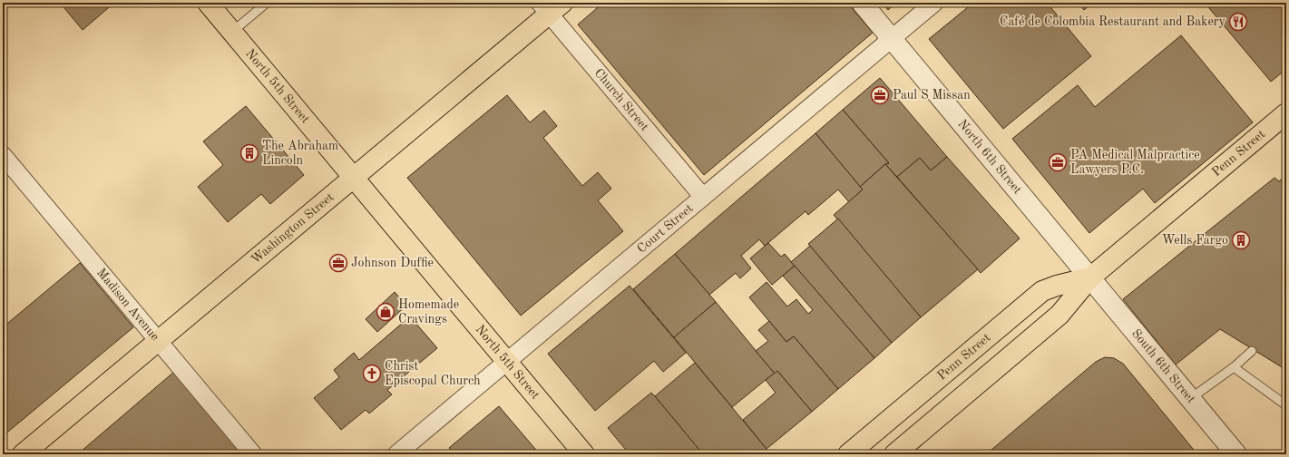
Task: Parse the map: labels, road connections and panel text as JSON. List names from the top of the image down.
{
  "streets": {
    "main road": ["North 5th Street", "Penn Street", "Washington Street"],
    "street": [
      "Church Street",
      "North 6th Street",
      "Court Street",
      "Madison Avenue",
      "South 6th Street"
    ]
  },
  "crossings": [
    ["North 5th Street", "Washington Street"],
    ["North 5th Street", "Court Street"],
    ["Church Street", "Washington Street"],
    ["Church Street", "Court Street"],
    ["Penn Street", "North 6th Street"],
    ["Penn Street", "South 6th Street"],
    ["North 6th Street", "Court Street"],
    ["North 6th Street", "South 6th Street"],
    ["Washington Street", "Madison Avenue"]
  ],
  "places": {
    "restaurant": ["Café de Colombia Restaurant and Bakery"],
    "office": ["Paul S Missan", "PA Medical Malpractice Lawyers P.C.", "Johnson Duffie"],
    "building": ["The Abraham Lincoln", "Wells Fargo"],
    "shop": ["Homemade Cravings"],
    "church": ["Christ Episcopal Church"]
  }
}
